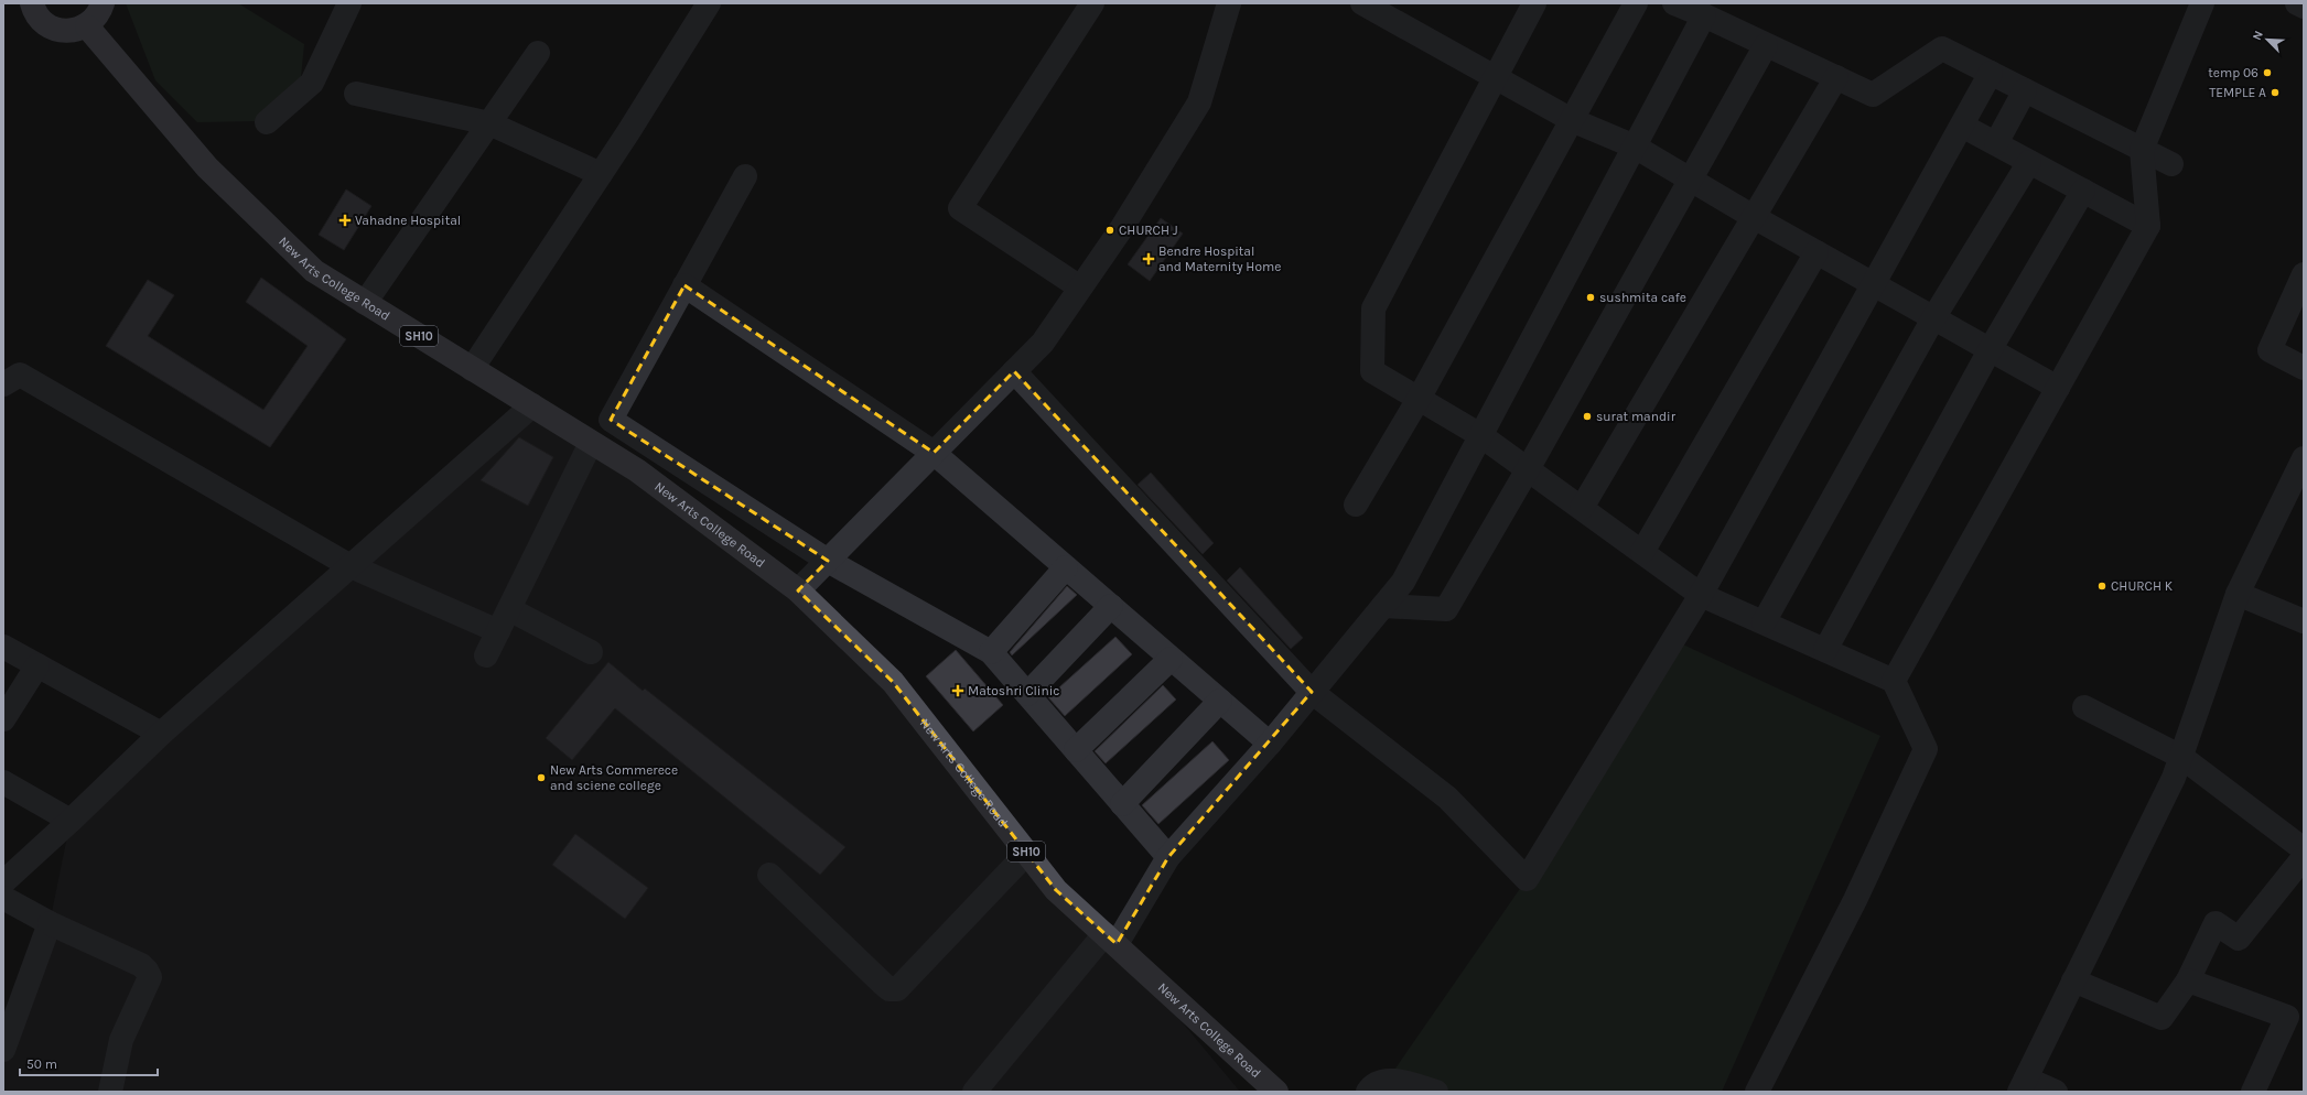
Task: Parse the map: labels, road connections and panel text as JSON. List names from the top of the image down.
{
  "streets": {
    "main road": ["New Arts College Road", "SH10"]
  },
  "places": {
    "other": [
      "temp 06",
      "TEMPLE A",
      "CHURCH J",
      "sushmita cafe",
      "surat mandir",
      "CHURCH K",
      "New Arts Commerece and sciene college"
    ],
    "health": ["Vahadne Hospital", "Bendre Hospital and Maternity Home", "Matoshri Clinic"]
  },
  "scale_bar": "50 m",
  "north": "top left"
}
